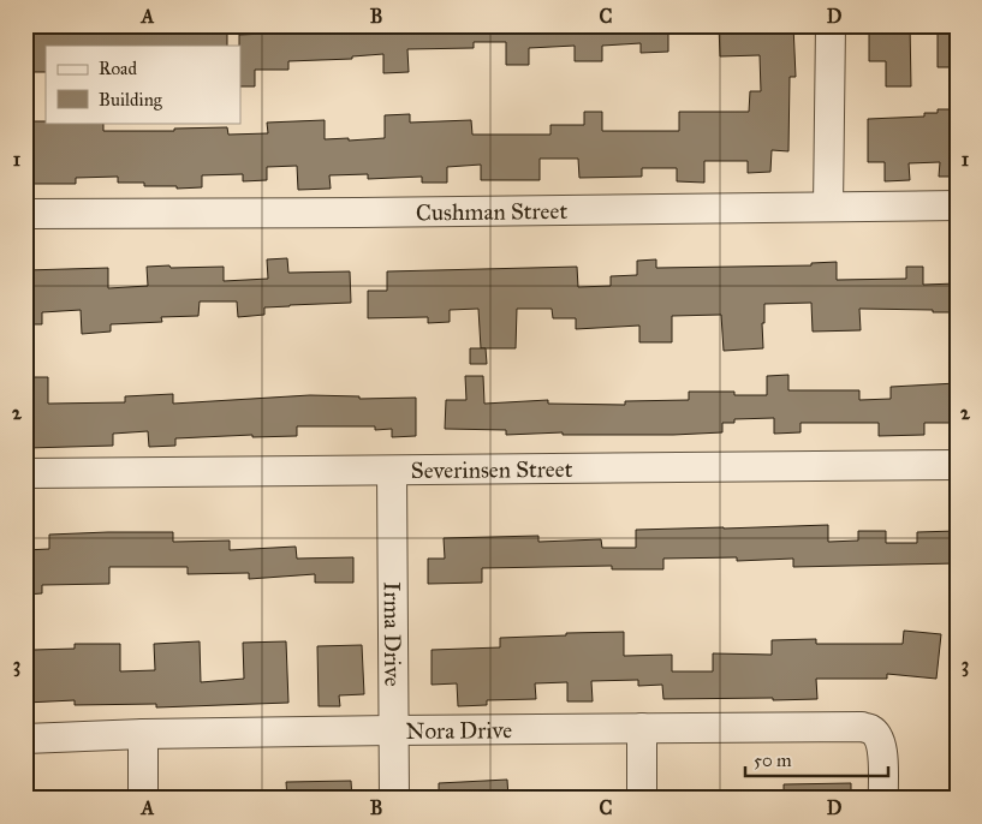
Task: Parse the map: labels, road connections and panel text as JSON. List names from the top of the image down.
{
  "streets": {
    "street": [
      "Cushman Street",
      "Severinsen Street",
      "Irma Drive",
      "Nora Drive"
    ]
  },
  "crossings": [
    ["Severinsen Street", "Irma Drive"],
    ["Irma Drive", "Nora Drive"]
  ],
  "legend": ["Road", "Building"],
  "scale_bar": "50 m",
  "grid": {
    "columns": [
      "A",
      "B",
      "C",
      "D"
    ],
    "rows": ["1", "2", "3"]
  }
}
